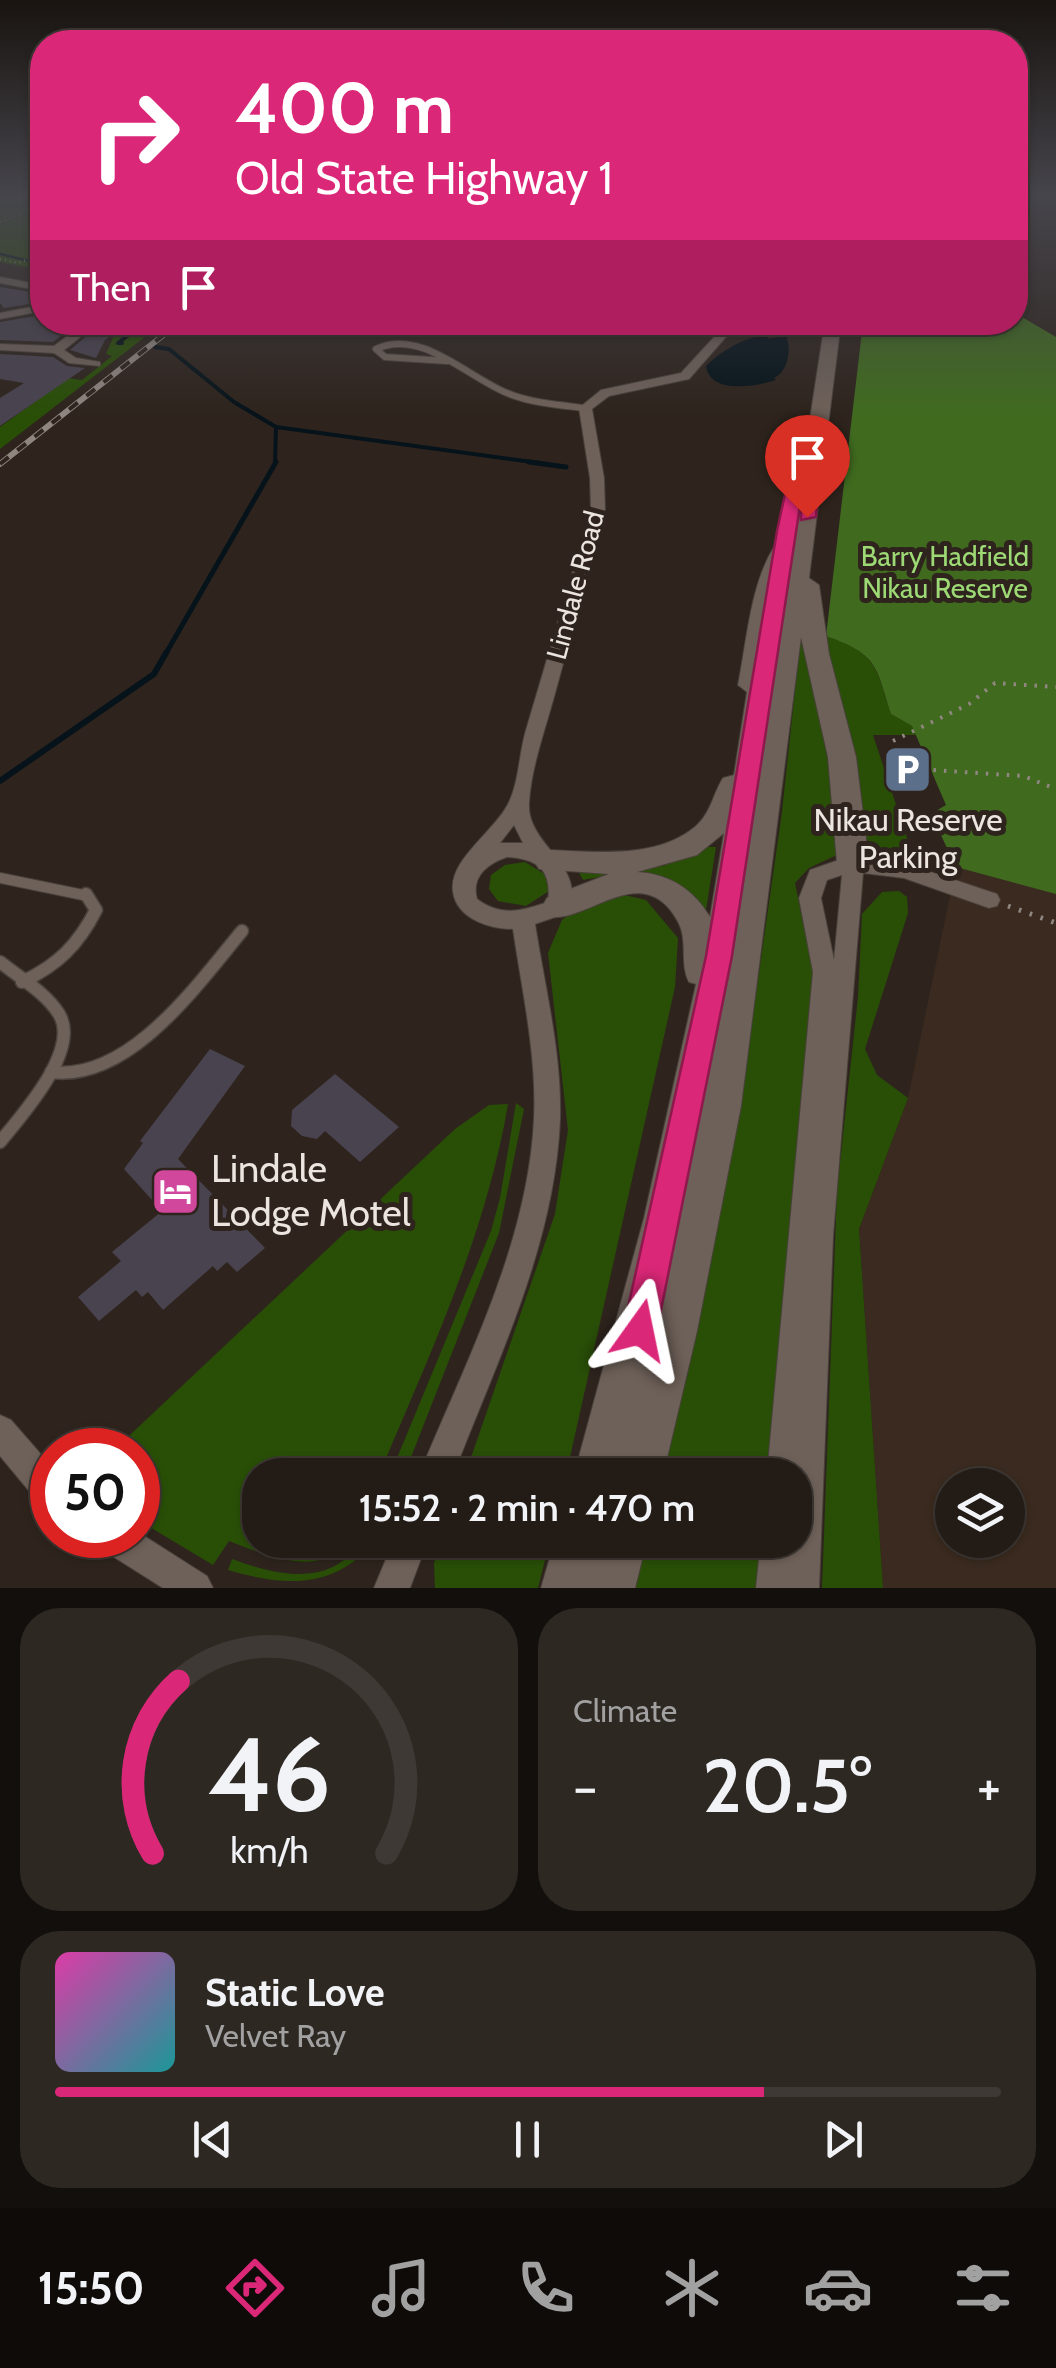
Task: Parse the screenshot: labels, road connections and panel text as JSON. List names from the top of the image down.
{
  "streets": {
    "street": ["Lindale Road"]
  },
  "parks": ["Barry Hadfield Nikau Reserve"],
  "places": {
    "parking": ["Nikau Reserve Parking"],
    "hotel": ["Lindale Lodge Motel"]
  },
  "page": {
    "turn": ["400 m", "Old State Highway 1"],
    "then": "Then",
    "limit": "50",
    "trip": "15:52 · 2 min · 470 m",
    "tile": "Climate",
    "heat": ["−", "20.5°", "+"],
    "song": ["Static Love", "Velvet Ray"],
    "tabs": "15:50",
    "gauge": ["46", "km/h"]
  }
}
